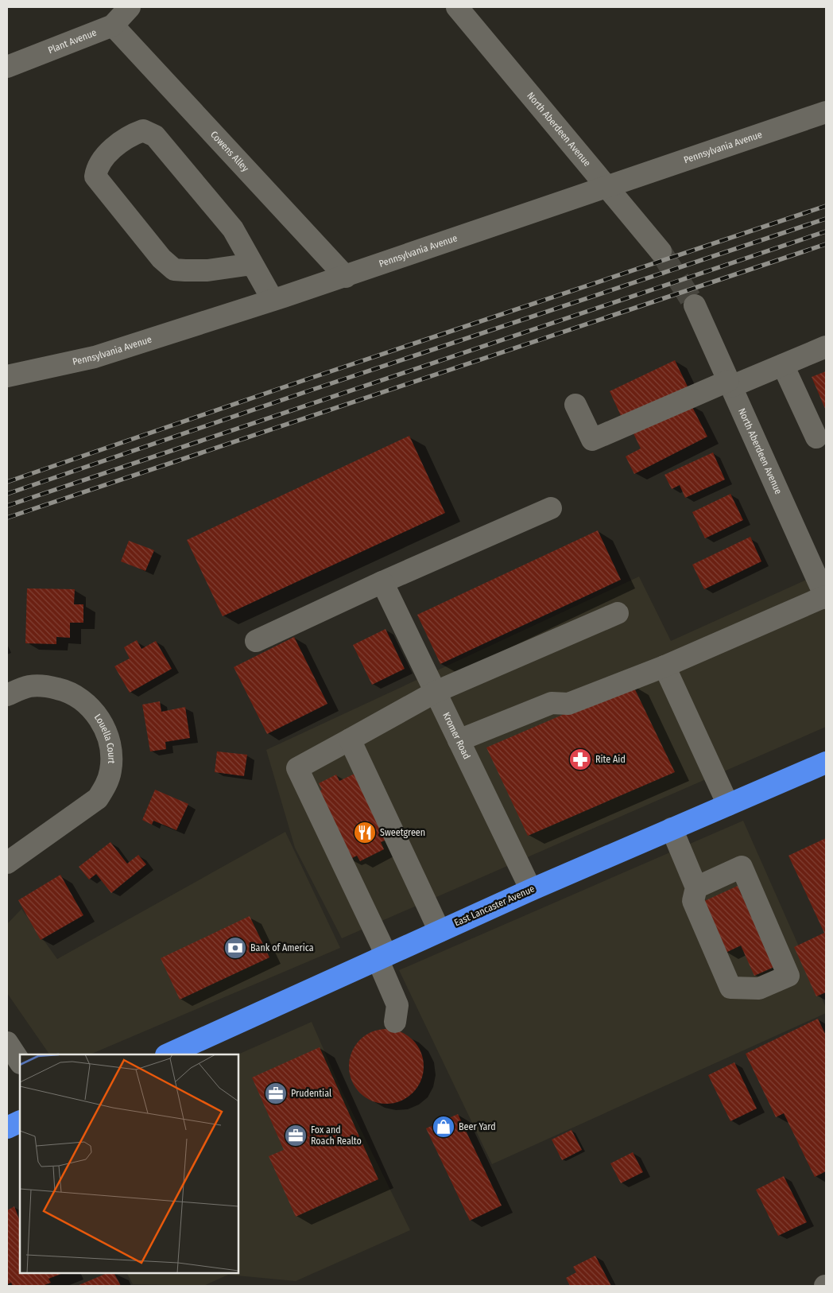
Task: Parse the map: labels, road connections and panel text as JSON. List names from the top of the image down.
{
  "streets": {
    "highway": ["East Lancaster Avenue"],
    "street": [
      "Plant Avenue",
      "North Aberdeen Avenue",
      "Pennsylvania Avenue",
      "Cowens Alley",
      "Kromer Road",
      "Louella Court"
    ]
  },
  "crossings": [
    ["Plant Avenue", "Cowens Alley"],
    ["North Aberdeen Avenue", "Pennsylvania Avenue"],
    ["Pennsylvania Avenue", "Cowens Alley"],
    ["Kromer Road", "East Lancaster Avenue"]
  ],
  "places": {
    "pharmacy": ["Rite Aid"],
    "restaurant": ["Sweetgreen"],
    "bank": ["Bank of America"],
    "office": ["Prudential", "Fox and Roach Realto"],
    "shop": ["Beer Yard"]
  }
}
